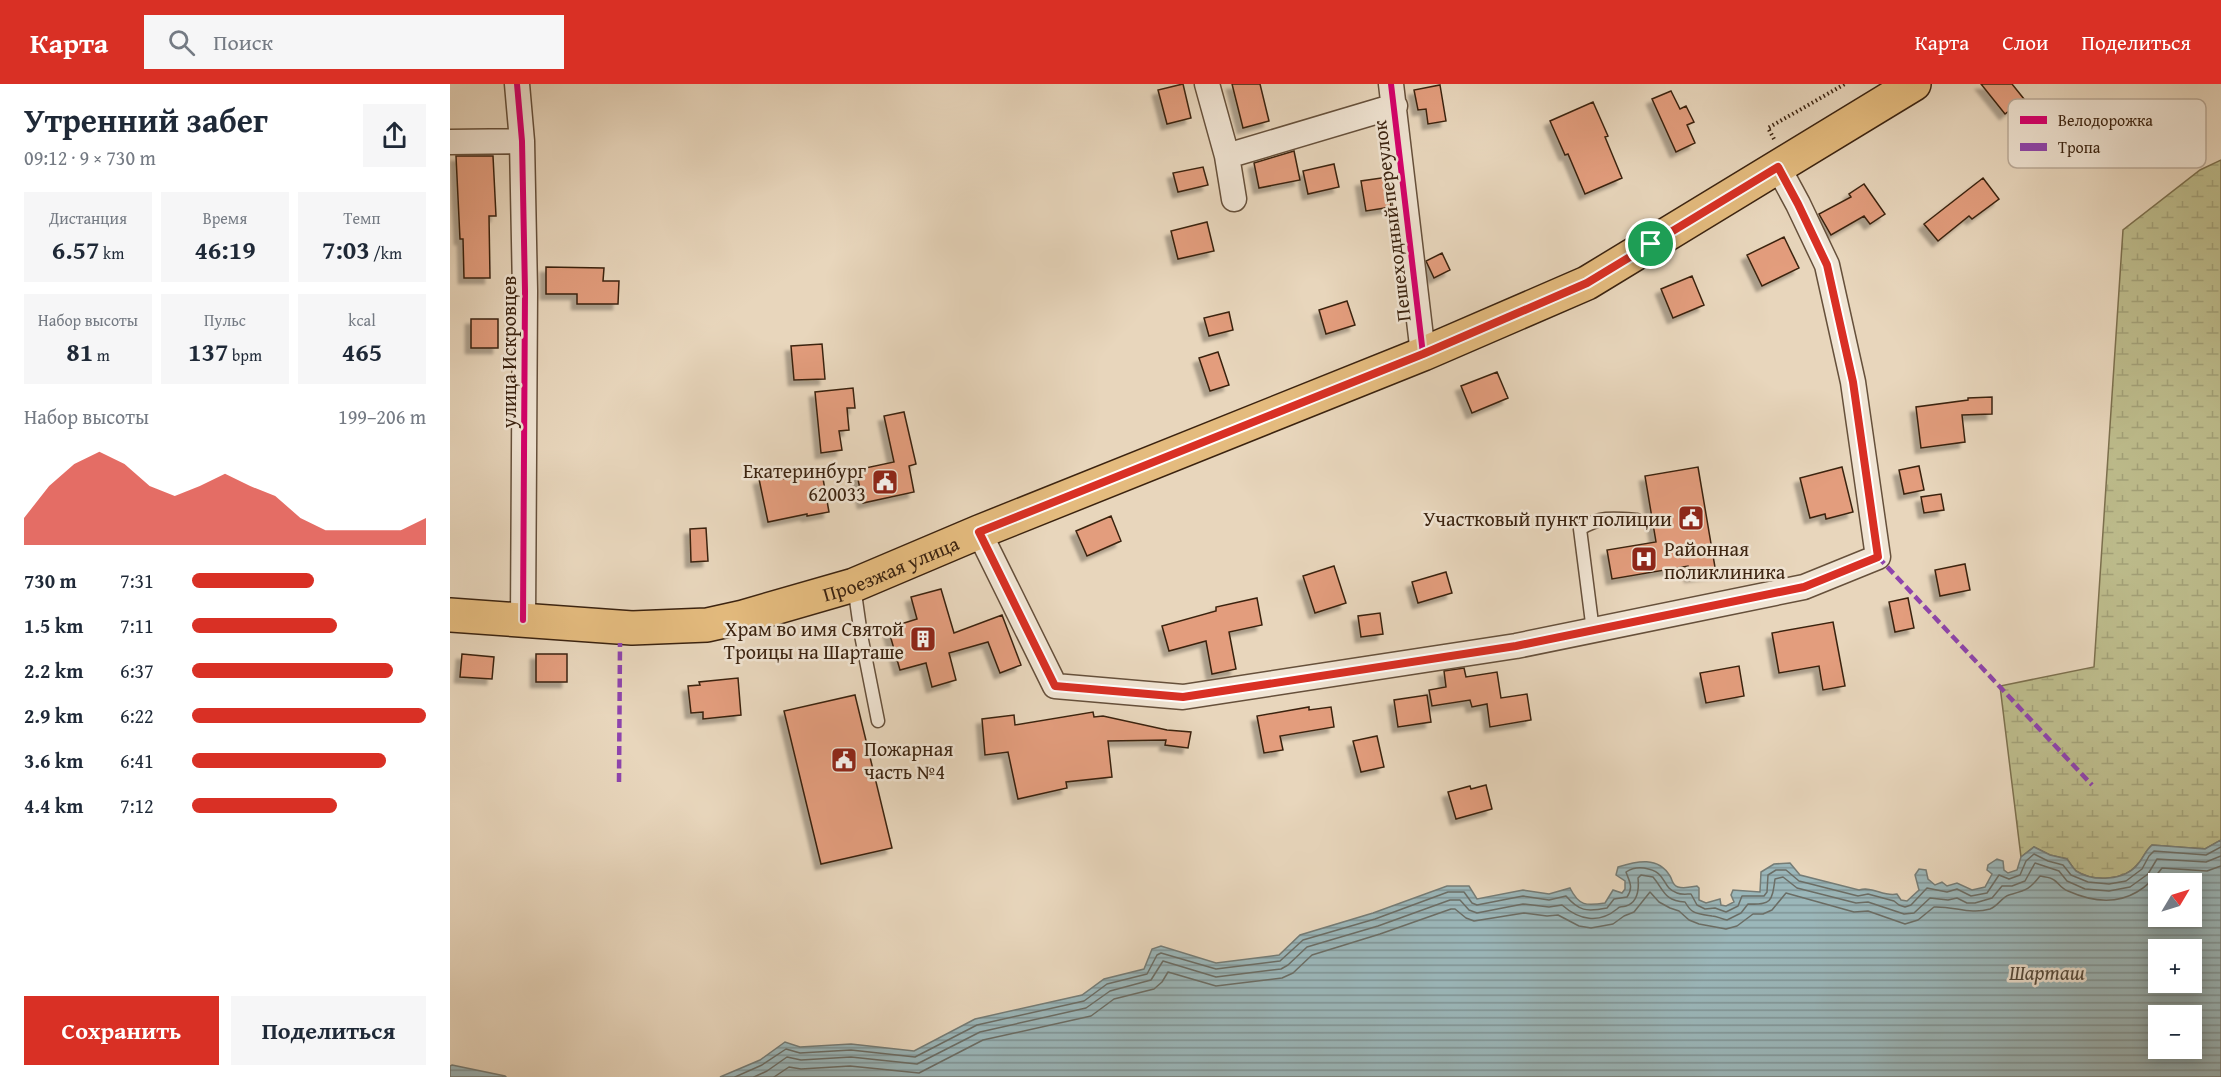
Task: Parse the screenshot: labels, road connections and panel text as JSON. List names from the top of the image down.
{
  "streets": {
    "main road": ["Проезжая улица"],
    "street": ["Пешеходный переулок", "улица Искровцев"]
  },
  "crossings": [
    ["Пешеходный переулок", "Проезжая улица"],
    ["улица Искровцев", "Проезжая улица"]
  ],
  "water": ["Шарташ"],
  "places": {
    "public building": ["Екатеринбург 620033", "Участковый пункт полиции", "Пожарная часть №4"],
    "hospital": ["Районная поликлиника"],
    "building": ["Храм во имя Святой Троицы на Шарташе"]
  },
  "legend": ["Велодорожка", "Тропа"],
  "north": "top right",
  "page": {
    "header": "Карта",
    "search": "Поиск",
    "nav": ["Карта", "Слои", "Поделиться"],
    "heading": ["Утренний забег", "09:12 · 9 × 730 m"],
    "stats": [
      ["Дистанция", "6.57 km"],
      ["Время", "46:19"],
      ["Темп", "7:03 /km"],
      ["Набор высоты", "81 m"],
      ["Пульс", "137 bpm"],
      ["kcal", "465"]
    ],
    "chart": ["Набор высоты", "199–206 m"],
    "list": [
      {
        "name": "730 m",
        "note": "7:31"
      },
      {
        "name": "1.5 km",
        "note": "7:11"
      },
      {
        "name": "2.2 km",
        "note": "6:37"
      },
      {
        "name": "2.9 km",
        "note": "6:22"
      },
      {
        "name": "3.6 km",
        "note": "6:41"
      },
      {
        "name": "4.4 km",
        "note": "7:12"
      }
    ],
    "map_buttons": ["+", "−"],
    "buttons": ["Сохранить", "Поделиться"]
  }
}
